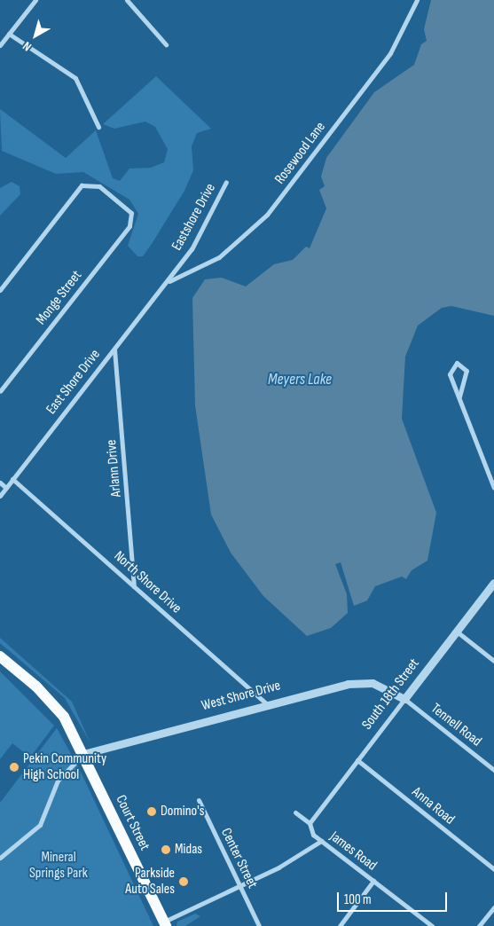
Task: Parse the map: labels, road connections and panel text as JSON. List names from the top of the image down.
{
  "streets": {
    "main road": ["Court Street"],
    "street": [
      "Rosewood Lane",
      "Eastshore Drive",
      "Monge Street",
      "East Shore Drive",
      "Arlann Drive",
      "North Shore Drive",
      "South 18th Street",
      "West Shore Drive",
      "Tennell Road",
      "Anna Road",
      "James Road",
      "Center Street"
    ]
  },
  "crossings": [
    ["Rosewood Lane", "Eastshore Drive"],
    ["Rosewood Lane", "East Shore Drive"],
    ["Eastshore Drive", "East Shore Drive"],
    ["East Shore Drive", "Arlann Drive"],
    ["East Shore Drive", "North Shore Drive"],
    ["Arlann Drive", "North Shore Drive"],
    ["North Shore Drive", "West Shore Drive"],
    ["South 18th Street", "West Shore Drive"],
    ["South 18th Street", "Tennell Road"],
    ["South 18th Street", "Anna Road"],
    ["South 18th Street", "James Road"],
    ["West Shore Drive", "Tennell Road"],
    ["West Shore Drive", "Court Street"]
  ],
  "water": ["Meyers Lake"],
  "parks": ["Mineral Springs Park"],
  "places": [
    "Pekin Community High School",
    "Domino's",
    "Midas",
    "Parkside Auto Sales"
  ],
  "scale_bar": "100 m",
  "north": "bottom left"
}
